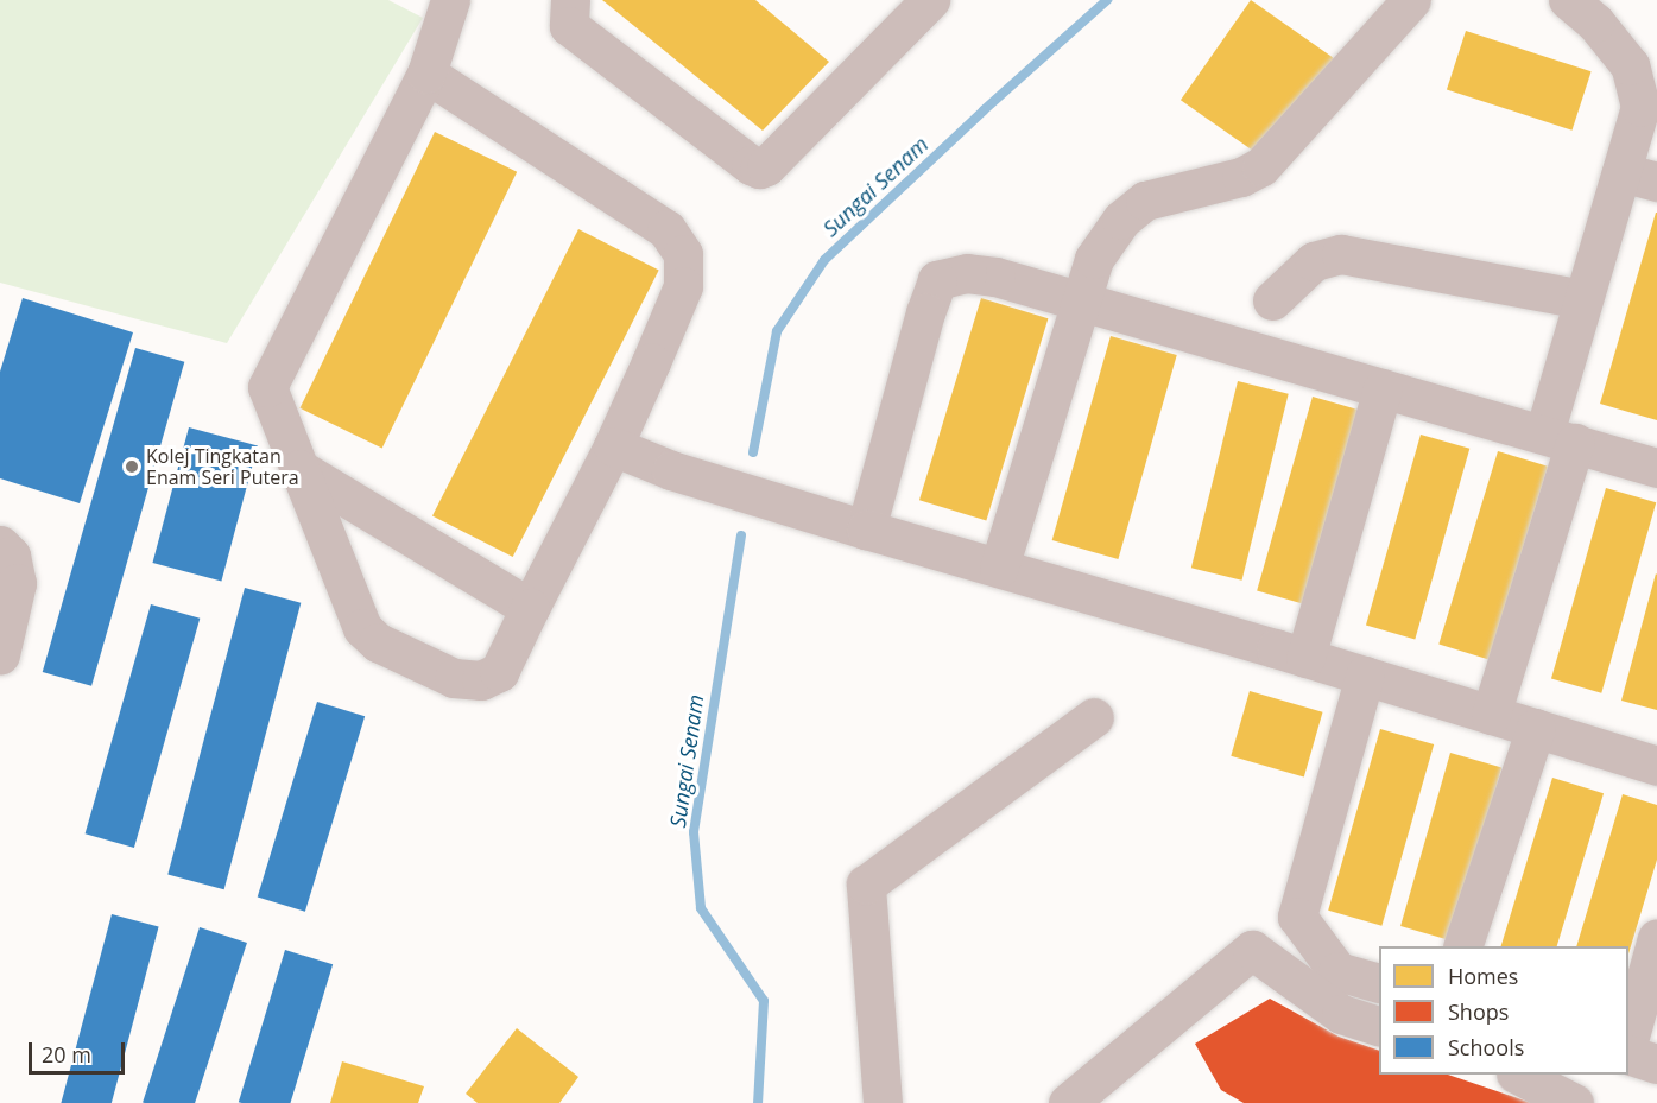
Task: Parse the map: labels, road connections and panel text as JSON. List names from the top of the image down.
{
  "water": ["Sungai Senam"],
  "places": ["Kolej Tingkatan Enam Seri Putera"],
  "legend": ["Homes", "Shops", "Schools"],
  "scale_bar": "20 m"
}
